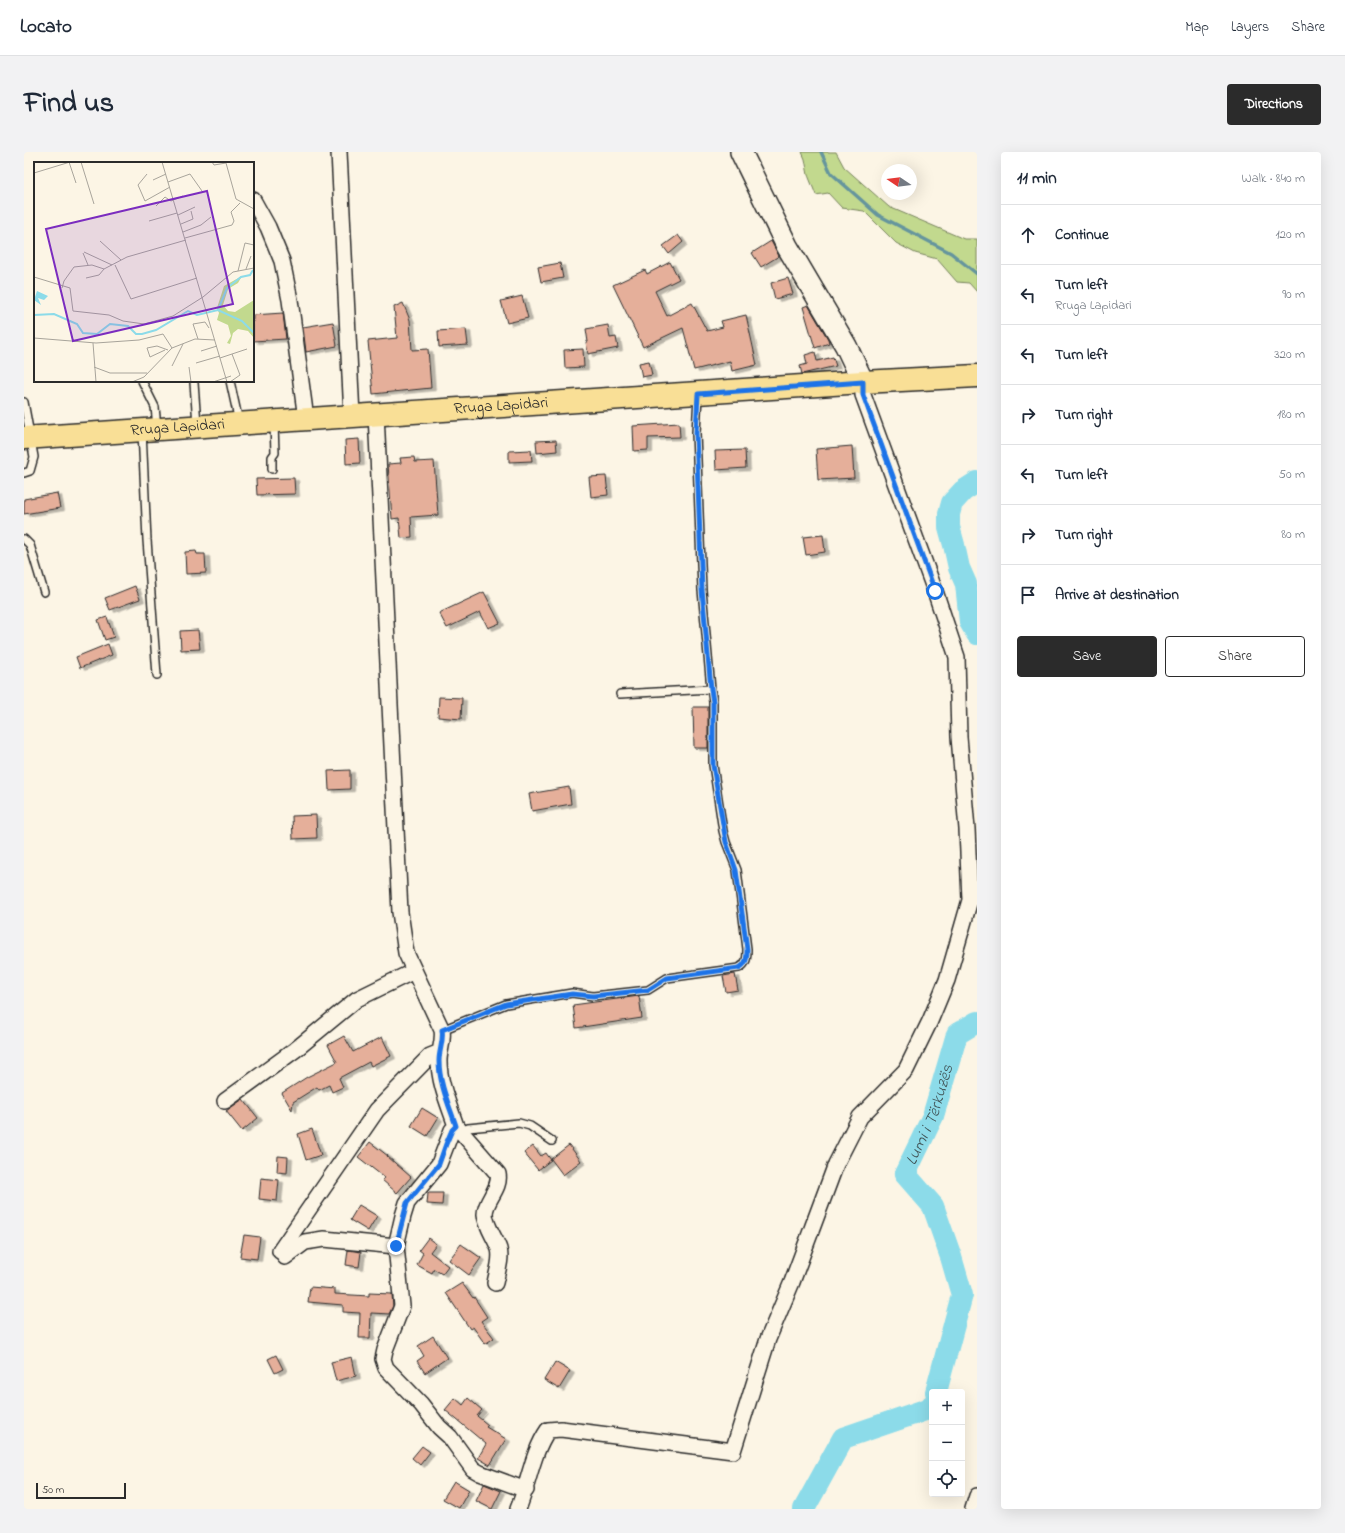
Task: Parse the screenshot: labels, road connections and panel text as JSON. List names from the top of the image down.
{
  "streets": {
    "main road": ["Rruga Lapidari"]
  },
  "water": ["Lumi i Tërkuzës"],
  "scale_bar": "50 m",
  "north": "left",
  "page": {
    "header": "Locato",
    "nav": ["Map", "Layers", "Share"],
    "title": "Find us",
    "buttons": [
      "Directions",
      ["Save", "Share"]
    ],
    "heading": ["11 min", "Walk · 840 m"],
    "list": [
      ["Continue", "120 m"],
      ["Turn left", "Rruga Lapidari", "90 m"],
      ["Turn left", "320 m"],
      ["Turn right", "180 m"],
      ["Turn left", "50 m"],
      ["Turn right", "80 m"],
      "Arrive at destination"
    ],
    "map_buttons": ["+", "−"],
    "scale": "50 m"
  }
}
